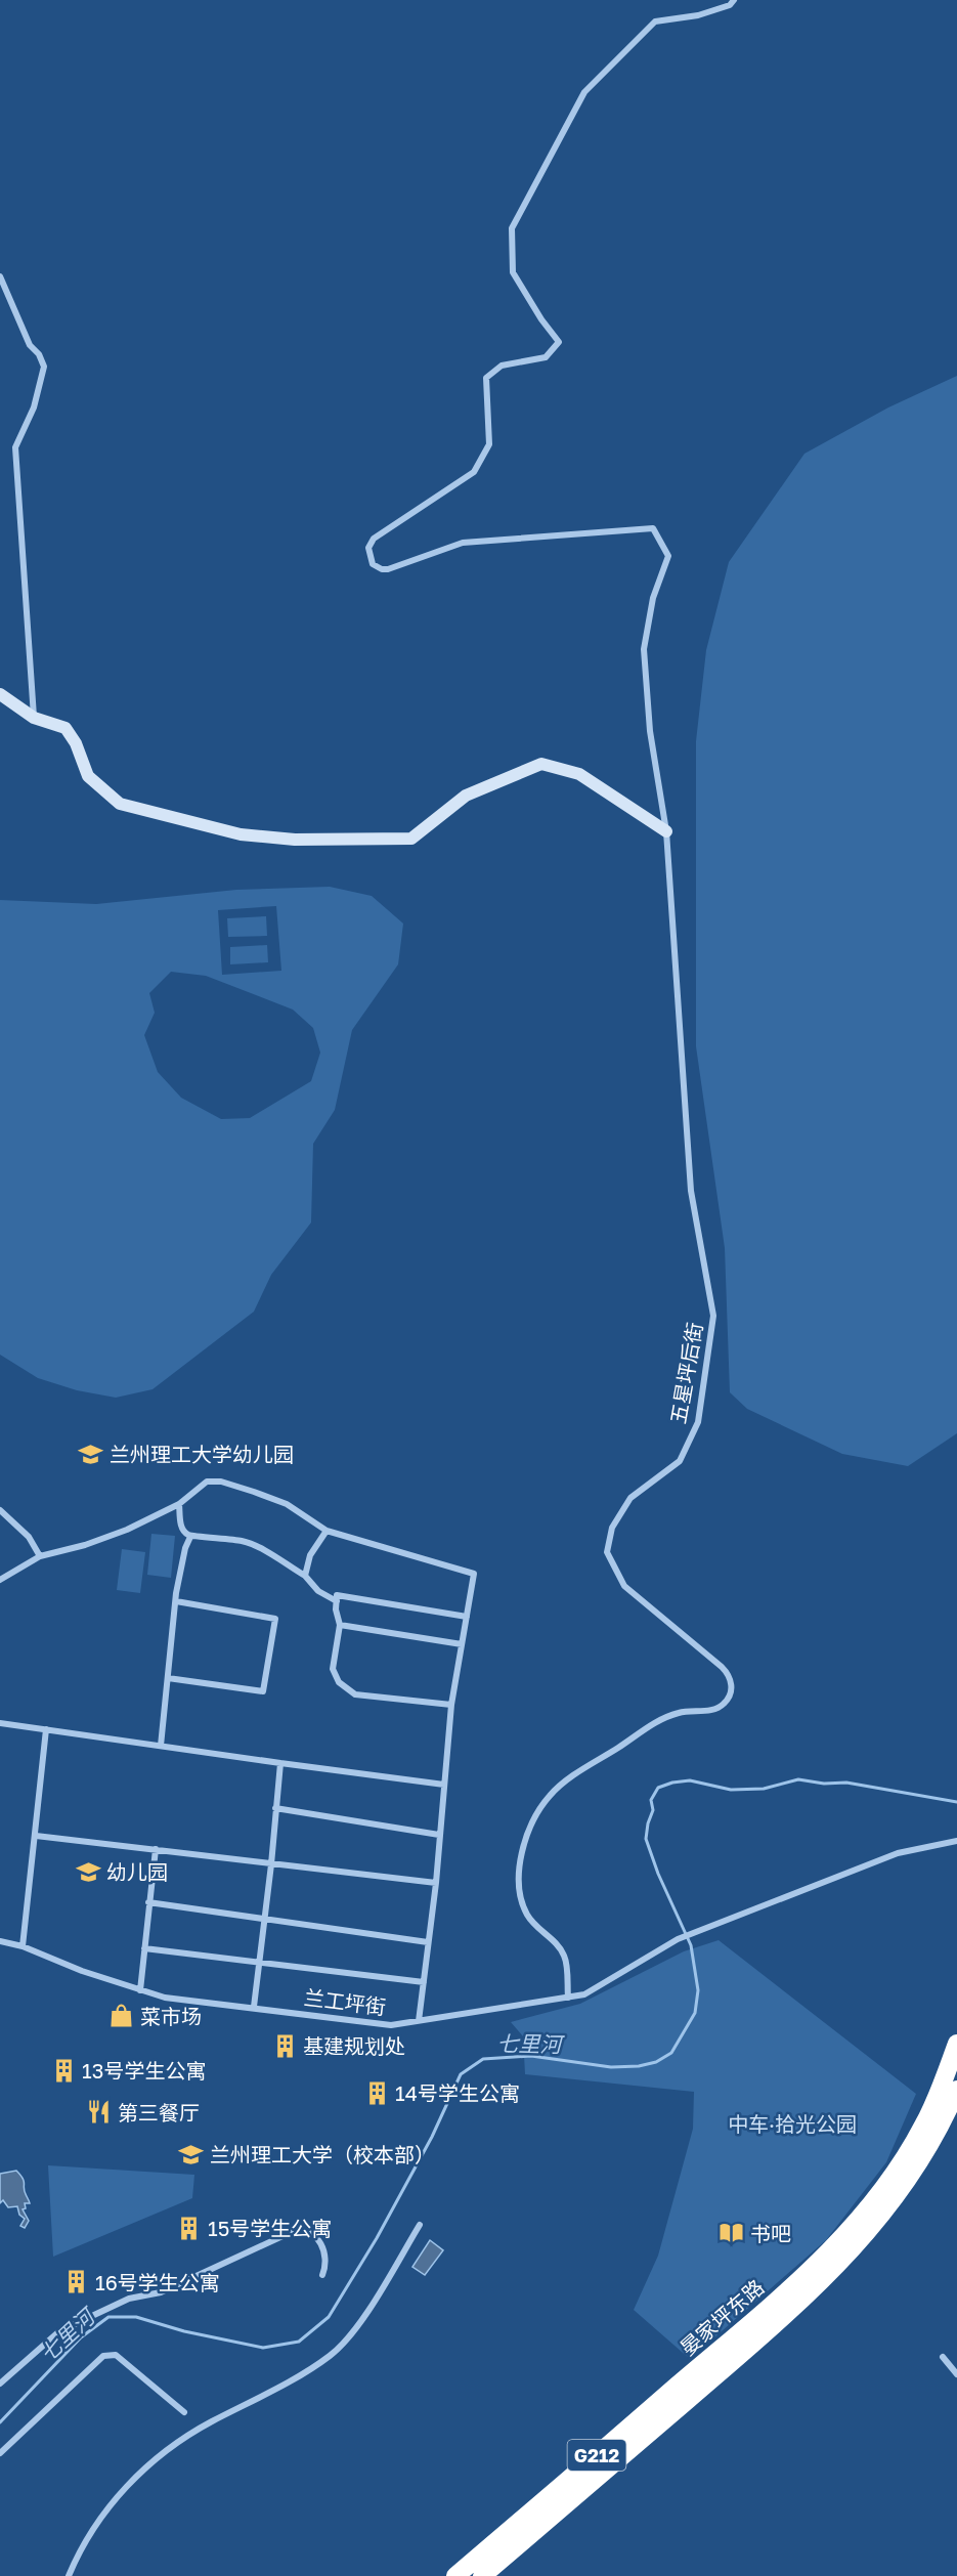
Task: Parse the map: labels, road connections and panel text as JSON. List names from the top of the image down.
{
  "streets": {
    "highway": ["晏家坪东路", "G212"],
    "street": ["五星坪后街", "兰工坪街"]
  },
  "crossings": [
    ["五星坪后街", "兰工坪街"]
  ],
  "water": ["七里河"],
  "parks": ["中车·拾光公园"],
  "places": {
    "school or university": ["兰州理工大学幼儿园", "幼儿园", "兰州理工大学（校本部）"],
    "shop": ["菜市场"],
    "building": [
      "基建规划处",
      "13号学生公寓",
      "14号学生公寓",
      "15号学生公寓",
      "16号学生公寓"
    ],
    "restaurant": ["第三餐厅"],
    "library": ["书吧"]
  }
}
